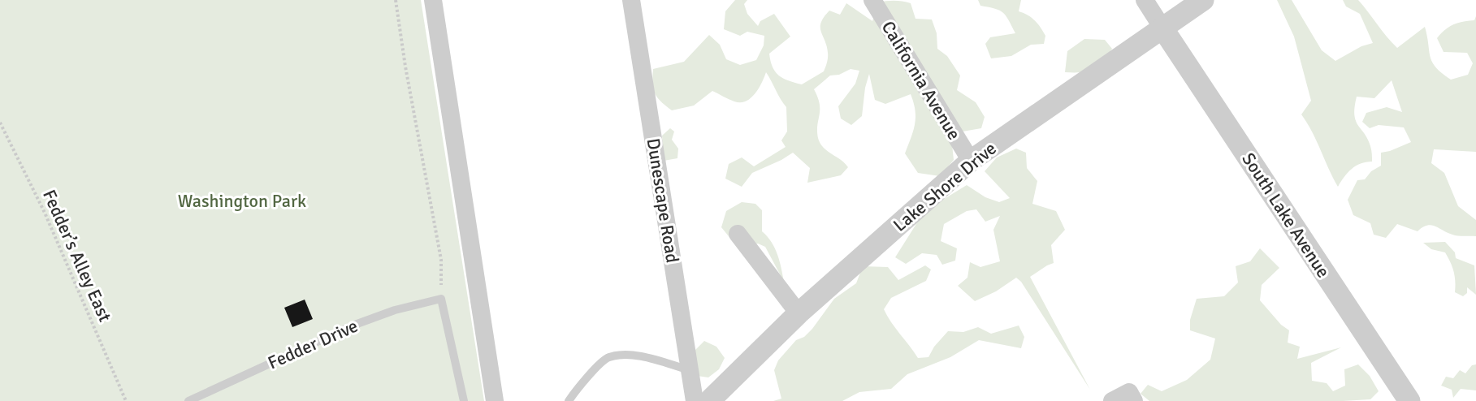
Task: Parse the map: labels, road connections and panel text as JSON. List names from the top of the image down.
{
  "streets": {
    "street": [
      "California Avenue",
      "Lake Shore Drive",
      "Dunescape Road",
      "South Lake Avenue"
    ],
    "lane": ["Fedder Drive"],
    "path": ["Fedder’s Alley East"]
  },
  "crossings": [
    ["California Avenue", "Lake Shore Drive"],
    ["Lake Shore Drive", "South Lake Avenue"]
  ],
  "parks": ["Washington Park"]
}
